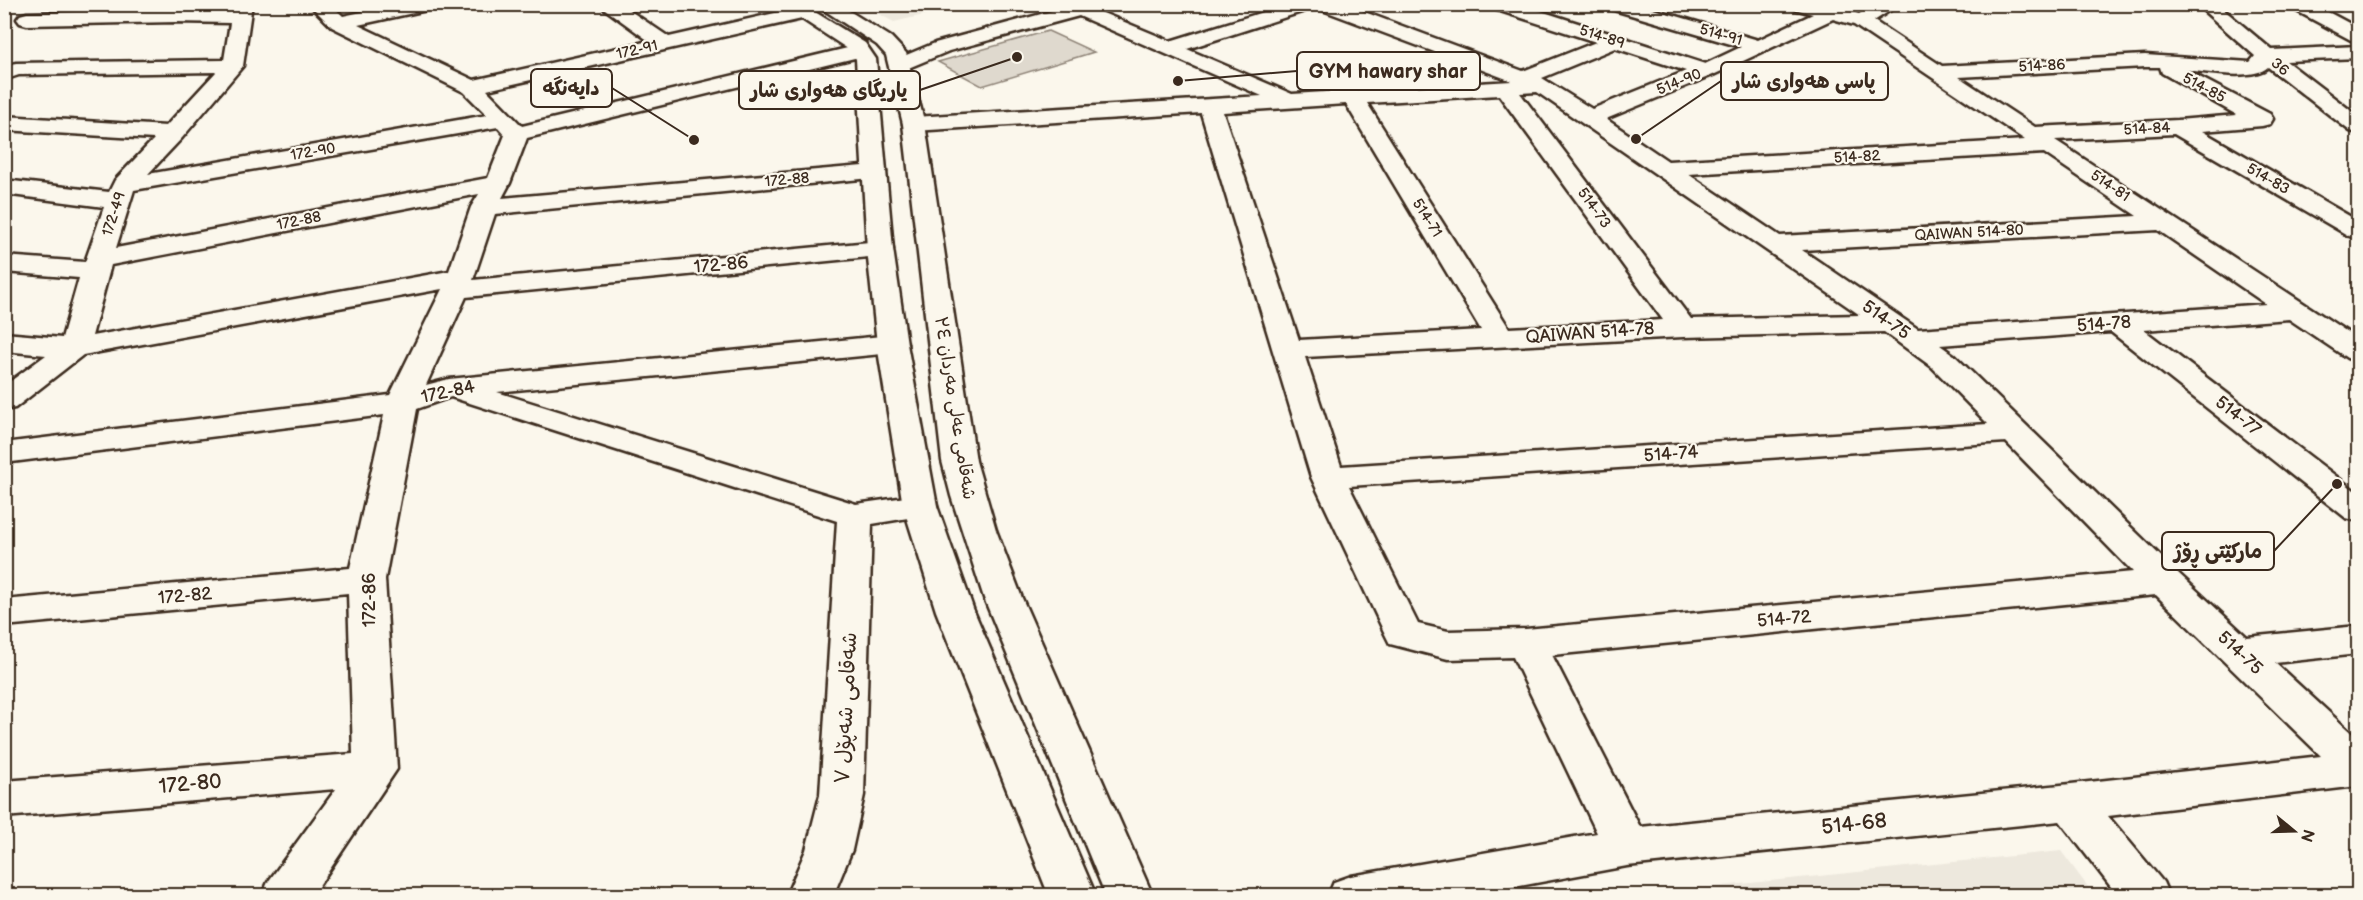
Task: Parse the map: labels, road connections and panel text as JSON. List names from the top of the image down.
{
  "streets": {
    "street": [
      "514-91",
      "514-89",
      "172-91",
      "514-86",
      "36",
      "514-90",
      "514-85",
      "514-84",
      "172-90",
      "514-82",
      "514-83",
      "172-88",
      "514-81",
      "514-73",
      "172-49",
      "514-71",
      "QAIWAN 514-80",
      "172-86",
      "514-75",
      "514-78",
      "QAIWAN 514-78",
      "172-84",
      "شەقامی عەلی مەردان ٣٤",
      "514-77",
      "514-74",
      "172-82",
      "514-72",
      "شەقامی شەپۆل ٧",
      "172-80",
      "514-68"
    ]
  },
  "crossings": [
    ["514-91", "514-90"],
    ["514-89", "514-90"],
    ["514-86", "36"],
    ["514-86", "514-85"],
    ["514-86", "514-81"],
    ["514-90", "514-81"],
    ["514-90", "514-75"],
    ["514-85", "514-84"],
    ["514-84", "514-82"],
    ["514-84", "514-83"],
    ["514-84", "514-81"],
    ["172-90", "172-49"],
    ["172-90", "172-86"],
    ["514-82", "514-81"],
    ["514-82", "514-75"],
    ["172-88", "172-49"],
    ["172-88", "172-86"],
    ["172-88", "شەقامی عەلی مەردان ٣٤"],
    ["514-81", "QAIWAN 514-80"],
    ["514-81", "514-78"],
    ["514-73", "514-75"],
    ["514-73", "QAIWAN 514-78"],
    ["172-49", "172-86"],
    ["514-71", "QAIWAN 514-78"],
    ["QAIWAN 514-80", "514-75"],
    ["172-86", "172-84"],
    ["172-86", "172-82"],
    ["172-86", "172-80"],
    ["514-75", "514-78"],
    ["514-75", "QAIWAN 514-78"],
    ["514-75", "514-74"],
    ["514-75", "514-72"],
    ["514-78", "QAIWAN 514-78"],
    ["514-78", "514-77"],
    ["514-74", "514-72"]
  ],
  "places": [
    "یاریگای هەواری شار",
    "GYM hawary shar",
    "پاسی هەواری شار",
    "دایەنگە",
    "مارکێتی ڕۆژ"
  ],
  "north": "right"
}
